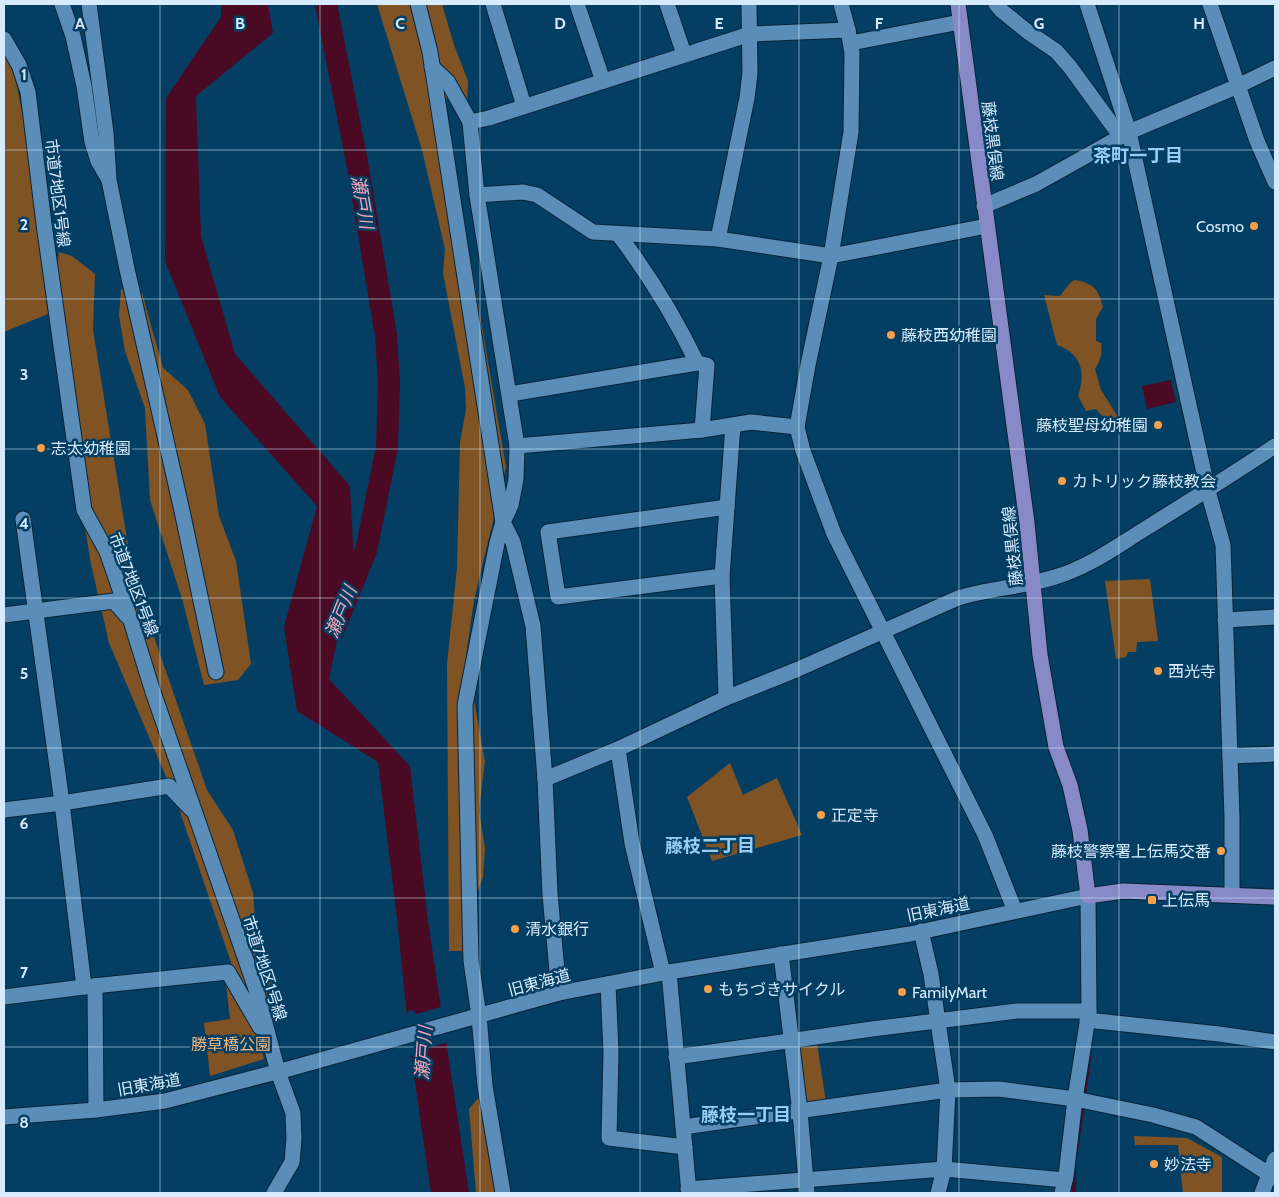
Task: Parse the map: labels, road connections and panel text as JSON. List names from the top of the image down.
{
  "streets": {
    "main road": ["藤枝黒俣線"],
    "street": ["市道7地区1号線", "旧東海道"]
  },
  "crossings": [
    ["藤枝黒俣線", "旧東海道"],
    ["市道7地区1号線", "旧東海道"]
  ],
  "districts": ["茶町一丁目", "藤枝二丁目", "藤枝一丁目"],
  "water": ["瀬戸川"],
  "parks": ["勝草橋公園"],
  "places": {
    "other": [
      "Cosmo",
      "藤枝西幼稚園",
      "藤枝聖母幼稚園",
      "志太幼稚園",
      "カトリック藤枝教会",
      "西光寺",
      "正定寺",
      "藤枝警察署上伝馬交番",
      "清水銀行",
      "もちづきサイクル",
      "FamilyMart",
      "妙法寺"
    ],
    "transit": ["上伝馬"]
  },
  "grid": {
    "columns": [
      "A",
      "B",
      "C",
      "D",
      "E",
      "F",
      "G",
      "H"
    ],
    "rows": [
      "1",
      "2",
      "3",
      "4",
      "5",
      "6",
      "7",
      "8"
    ]
  }
}
